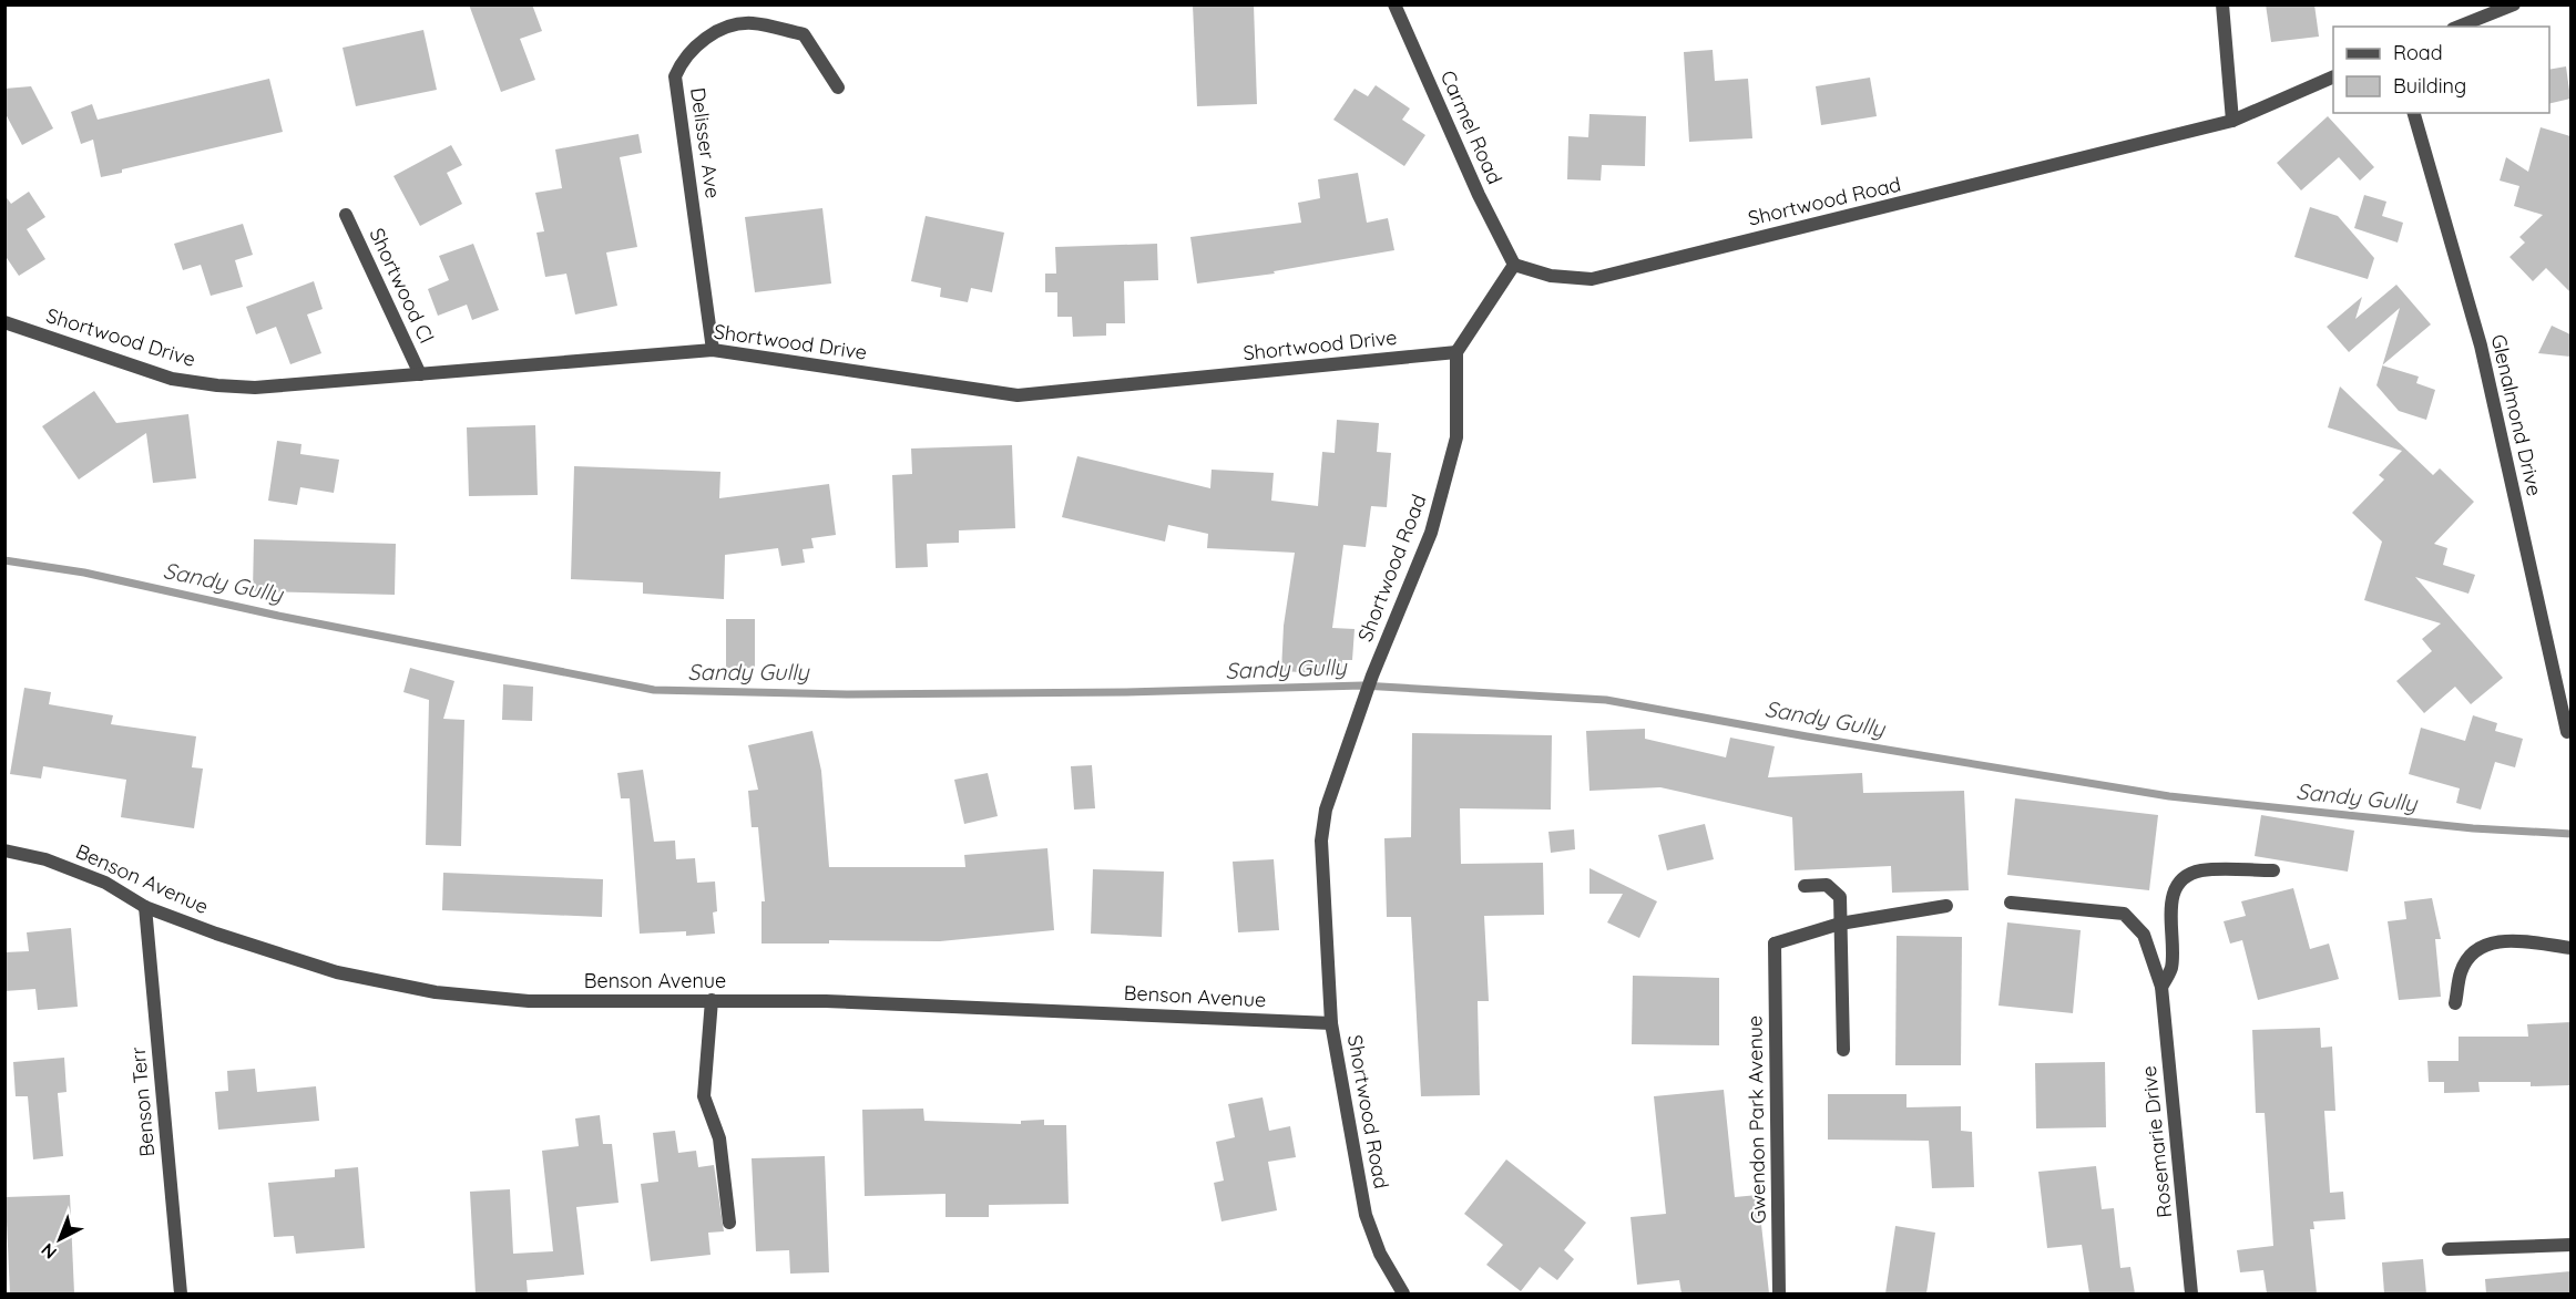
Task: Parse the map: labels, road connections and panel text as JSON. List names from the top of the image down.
{
  "streets": {
    "street": [
      "Carmel Road",
      "Delisser Ave",
      "Shortwood Road",
      "Shortwood Cl",
      "Shortwood Drive",
      "Glenalmond Drive",
      "Benson Avenue",
      "Benson Terr",
      "Gwendon Park Avenue",
      "Rosemarie Drive"
    ]
  },
  "crossings": [
    ["Carmel Road", "Shortwood Road"],
    ["Delisser Ave", "Shortwood Drive"],
    ["Shortwood Road", "Shortwood Drive"],
    ["Shortwood Road", "Benson Avenue"],
    ["Shortwood Cl", "Shortwood Drive"],
    ["Benson Avenue", "Benson Terr"]
  ],
  "water": ["Sandy Gully"],
  "legend": ["Road", "Building"],
  "north": "bottom left"
}
